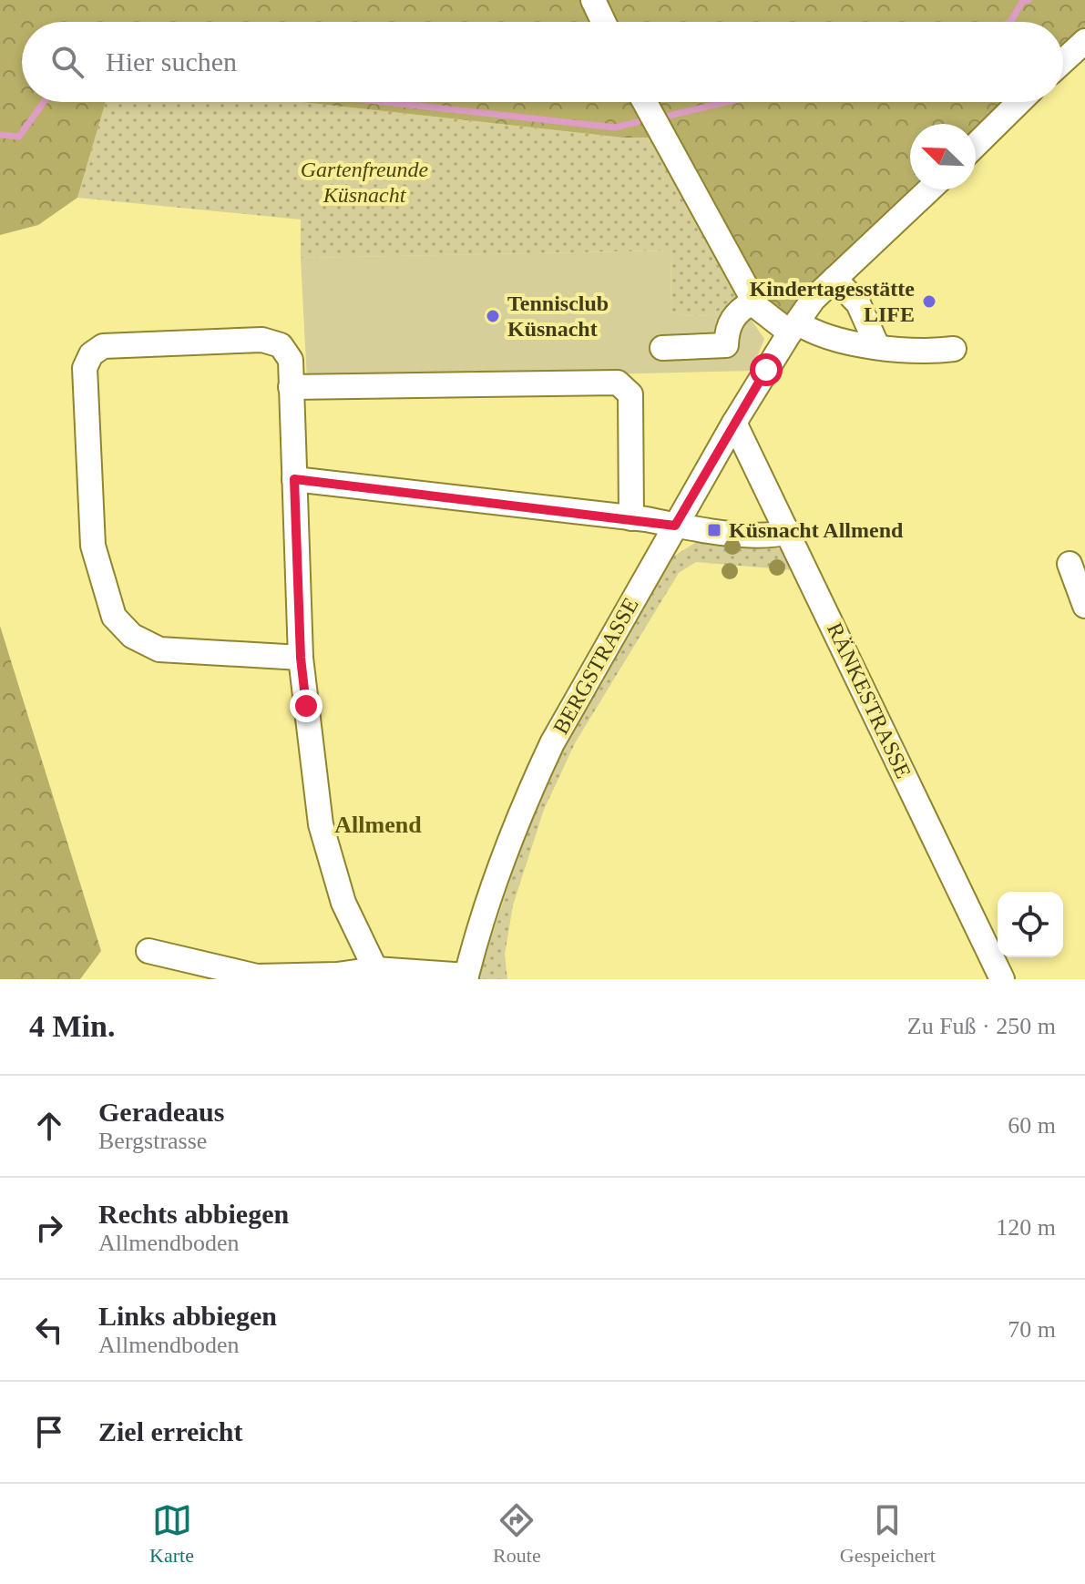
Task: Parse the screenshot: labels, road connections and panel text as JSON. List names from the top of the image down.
{
  "streets": {
    "street": ["BERGSTRASSE", "RÄNKESTRASSE"]
  },
  "crossings": [
    ["BERGSTRASSE", "RÄNKESTRASSE"]
  ],
  "districts": ["Allmend"],
  "parks": ["Gartenfreunde Küsnacht"],
  "places": {
    "other": ["Kindertagesstätte LIFE", "Tennisclub Küsnacht"],
    "transit": ["Küsnacht Allmend"]
  },
  "north": "top left",
  "page": {
    "search": "Hier suchen",
    "heading": ["4 Min.", "Zu Fuß · 250 m"],
    "list": [
      ["Geradeaus", "Bergstrasse", "60 m"],
      ["Rechts abbiegen", "Allmendboden", "120 m"],
      ["Links abbiegen", "Allmendboden", "70 m"],
      "Ziel erreicht"
    ],
    "nav": ["Karte", "Route", "Gespeichert"]
  }
}
